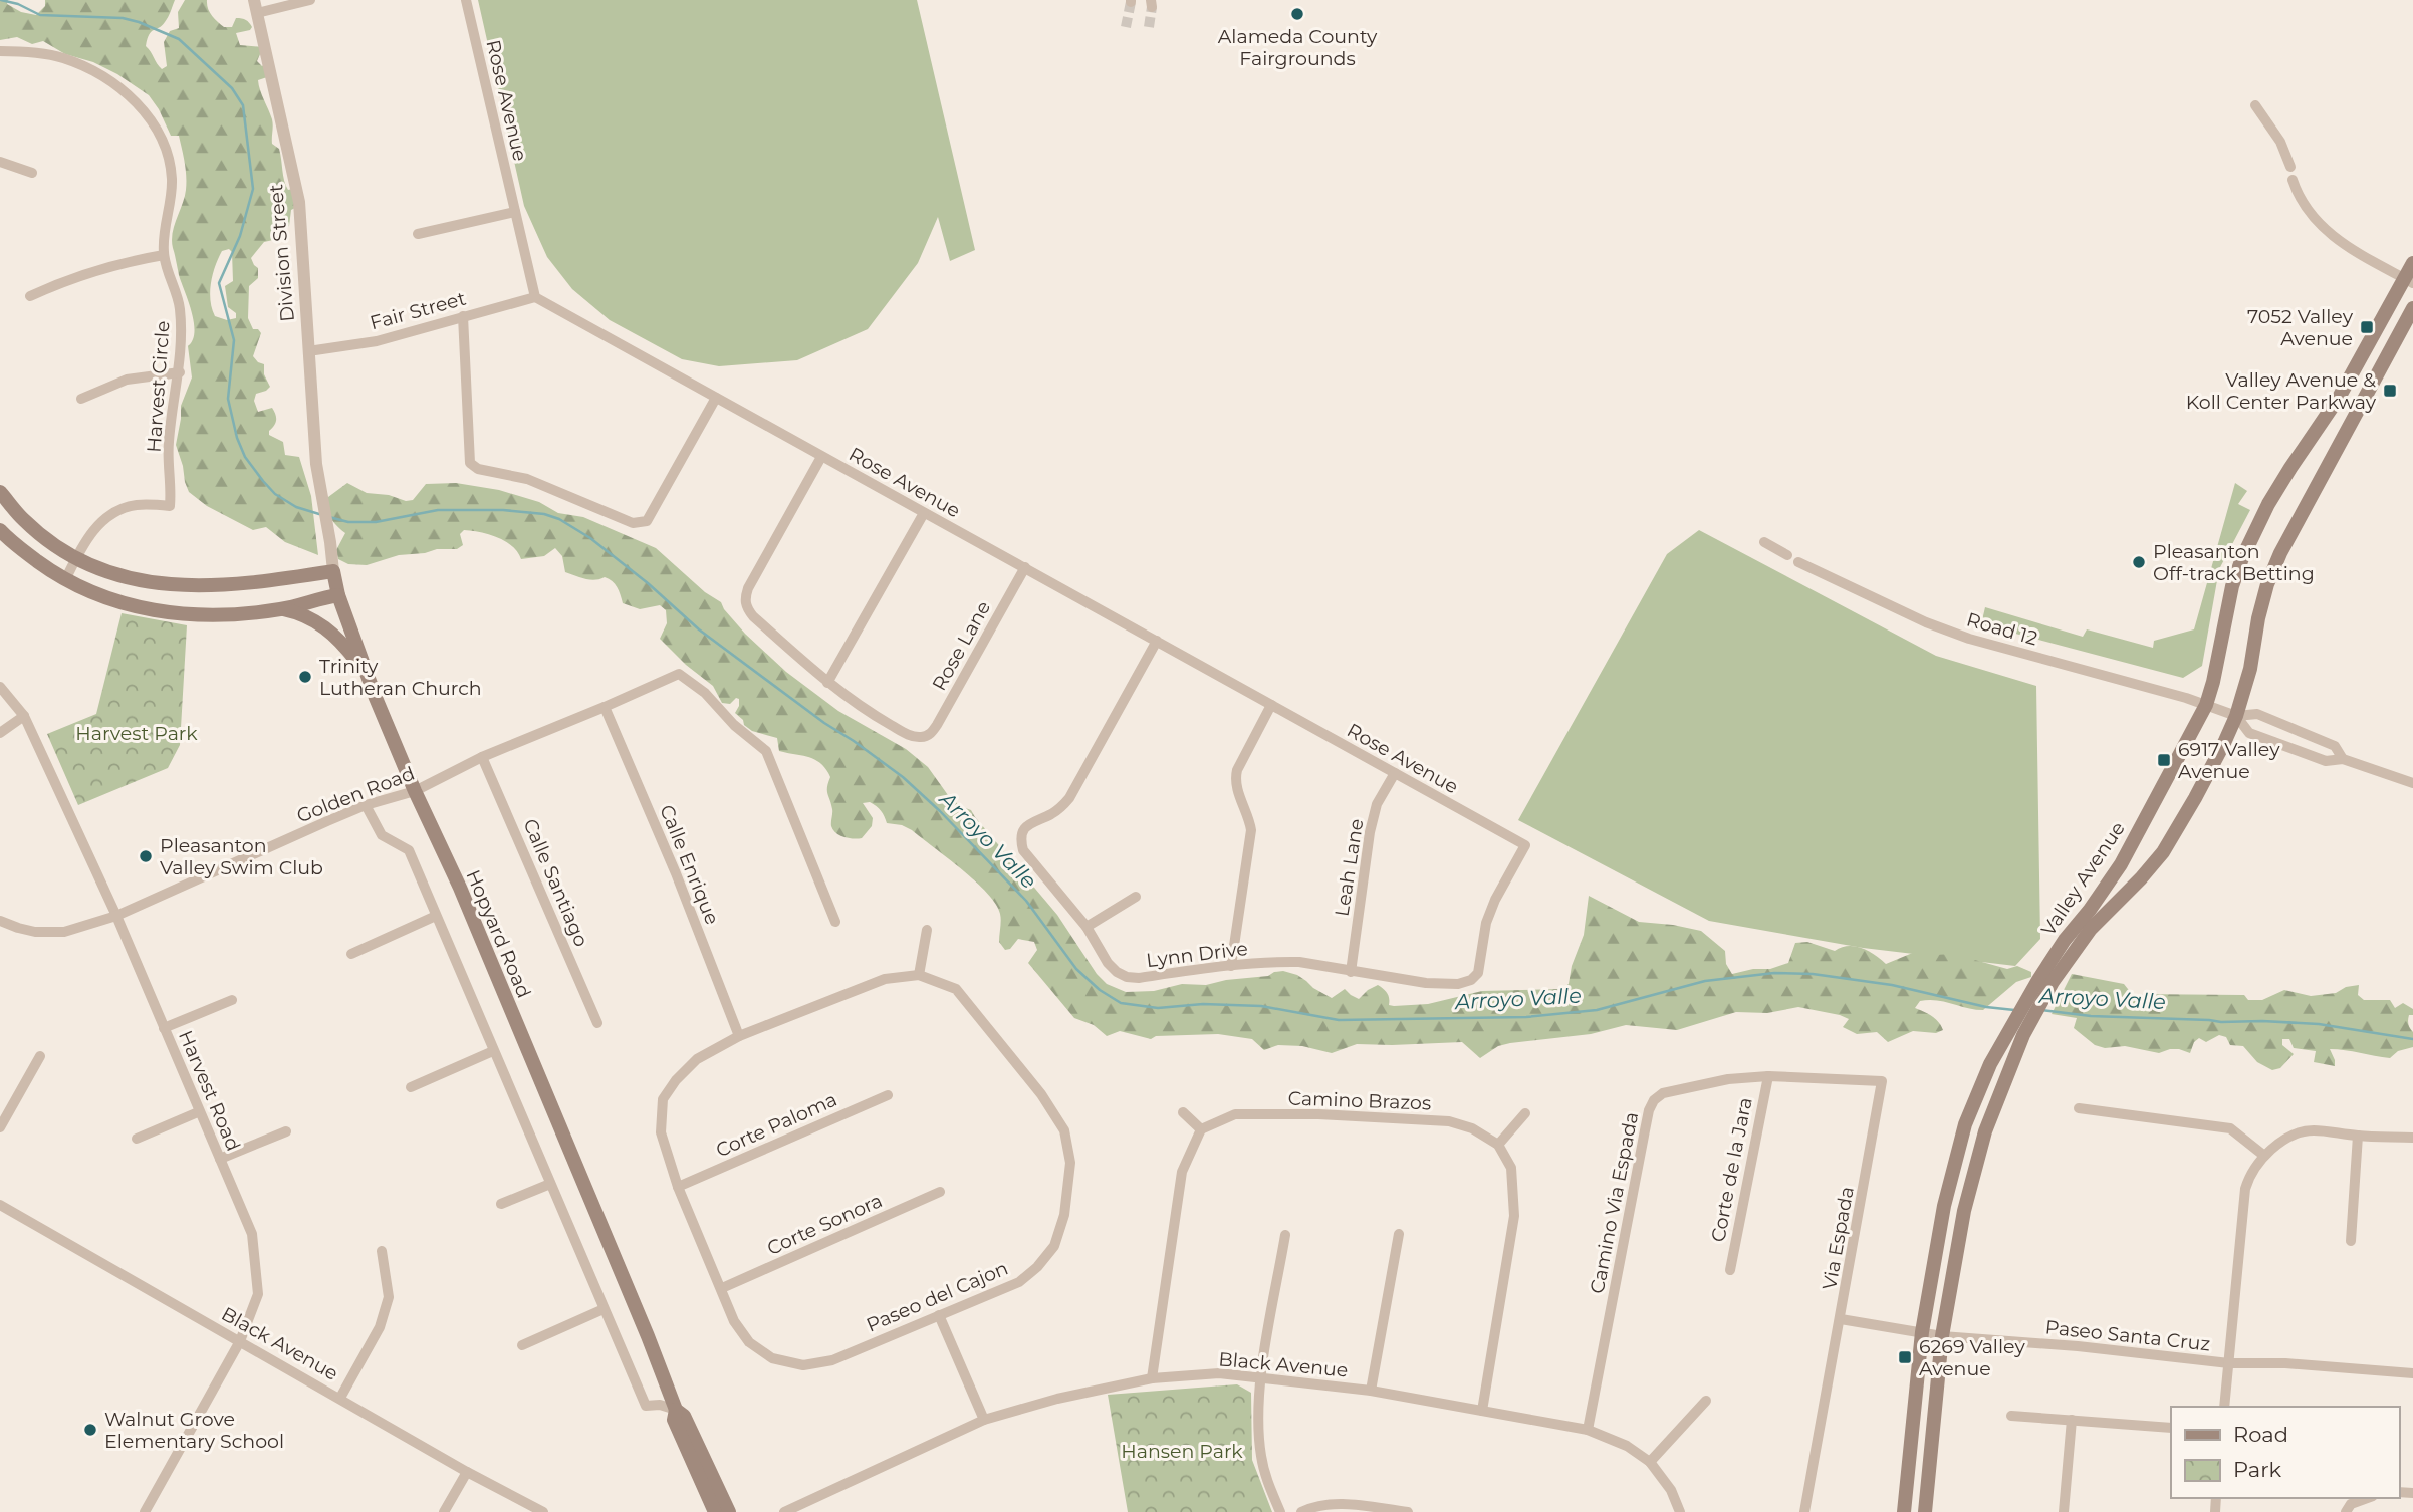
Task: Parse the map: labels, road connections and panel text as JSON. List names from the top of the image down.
{
  "streets": {
    "main road": ["Valley Avenue", "Hopyard Road"],
    "street": [
      "Rose Avenue",
      "Division Street",
      "Fair Street",
      "Harvest Circle",
      "Road 12",
      "Rose Lane",
      "Golden Road",
      "Calle Enrique",
      "Leah Lane",
      "Calle Santiago",
      "Lynn Drive",
      "Harvest Road",
      "Camino Brazos",
      "Corte Paloma",
      "Corte de la Jara",
      "Camino Via Espada",
      "Corte Sonora",
      "Via Espada",
      "Paseo del Cajon",
      "Paseo Santa Cruz",
      "Black Avenue"
    ]
  },
  "crossings": [
    ["Rose Avenue", "Fair Street"],
    ["Rose Avenue", "Rose Lane"],
    ["Rose Avenue", "Leah Lane"],
    ["Rose Avenue", "Lynn Drive"],
    ["Division Street", "Fair Street"],
    ["Division Street", "Hopyard Road"],
    ["Road 12", "Valley Avenue"],
    ["Golden Road", "Calle Enrique"],
    ["Golden Road", "Calle Santiago"],
    ["Golden Road", "Hopyard Road"],
    ["Golden Road", "Harvest Road"],
    ["Calle Enrique", "Paseo del Cajon"],
    ["Leah Lane", "Lynn Drive"],
    ["Valley Avenue", "Paseo Santa Cruz"],
    ["Harvest Road", "Black Avenue"],
    ["Corte Paloma", "Paseo del Cajon"],
    ["Corte de la Jara", "Camino Via Espada"],
    ["Corte de la Jara", "Via Espada"],
    ["Camino Via Espada", "Via Espada"],
    ["Camino Via Espada", "Black Avenue"],
    ["Corte Sonora", "Paseo del Cajon"],
    ["Via Espada", "Paseo Santa Cruz"]
  ],
  "water": ["Arroyo Valle"],
  "parks": ["Harvest Park", "Hansen Park"],
  "places": {
    "other": [
      "Alameda County Fairgrounds",
      "Pleasanton Off-track Betting",
      "Trinity Lutheran Church",
      "Pleasanton Valley Swim Club",
      "Walnut Grove Elementary School"
    ],
    "transit": [
      "7052 Valley Avenue",
      "Valley Avenue & Koll Center Parkway",
      "6917 Valley Avenue",
      "6269 Valley Avenue"
    ]
  },
  "legend": ["Road", "Park"]
}
